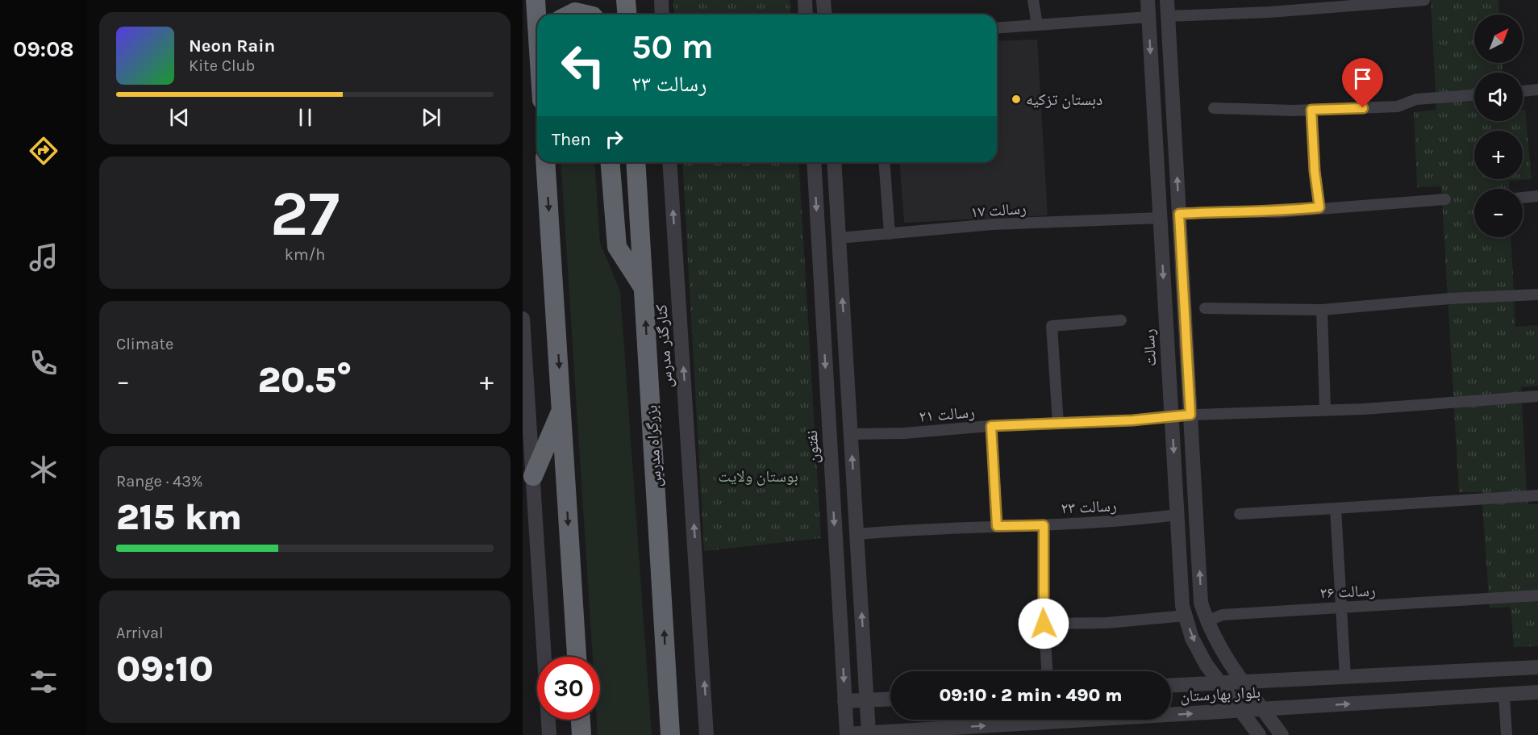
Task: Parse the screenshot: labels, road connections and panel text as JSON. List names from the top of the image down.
{
  "streets": {
    "highway": ["بزرگراه مدرس"],
    "street": [
      "رسالت ۱۷",
      "کنارگذر مدرس",
      "رسالت",
      "رسالت ۲۱",
      "نفتون",
      "رسالت ۲۳",
      "رسالت ۲۶",
      "بلوار بهارستان"
    ]
  },
  "crossings": [
    ["رسالت ۱۷", "رسالت"],
    ["رسالت", "رسالت ۲۱"],
    ["رسالت", "رسالت ۲۳"],
    ["رسالت", "بلوار بهارستان"],
    ["نفتون", "بلوار بهارستان"]
  ],
  "one_way": ["کنارگذر مدرس"],
  "parks": ["بوستان ولایت"],
  "places": ["دبستان تزکیه"],
  "north": "top right",
  "page": {
    "tabs": "09:08",
    "map_buttons": ["+", "−"],
    "turn": ["50 m", "رسالت ۲۳"],
    "song": ["Neon Rain", "Kite Club"],
    "then": "Then",
    "tile": [
      ["27", "km/h"],
      "Climate",
      ["Range · 43%", "215 km"],
      ["Arrival", "09:10"]
    ],
    "heat": ["−", "20.5°", "+"],
    "limit": "30",
    "trip": "09:10 · 2 min · 490 m"
  }
}
